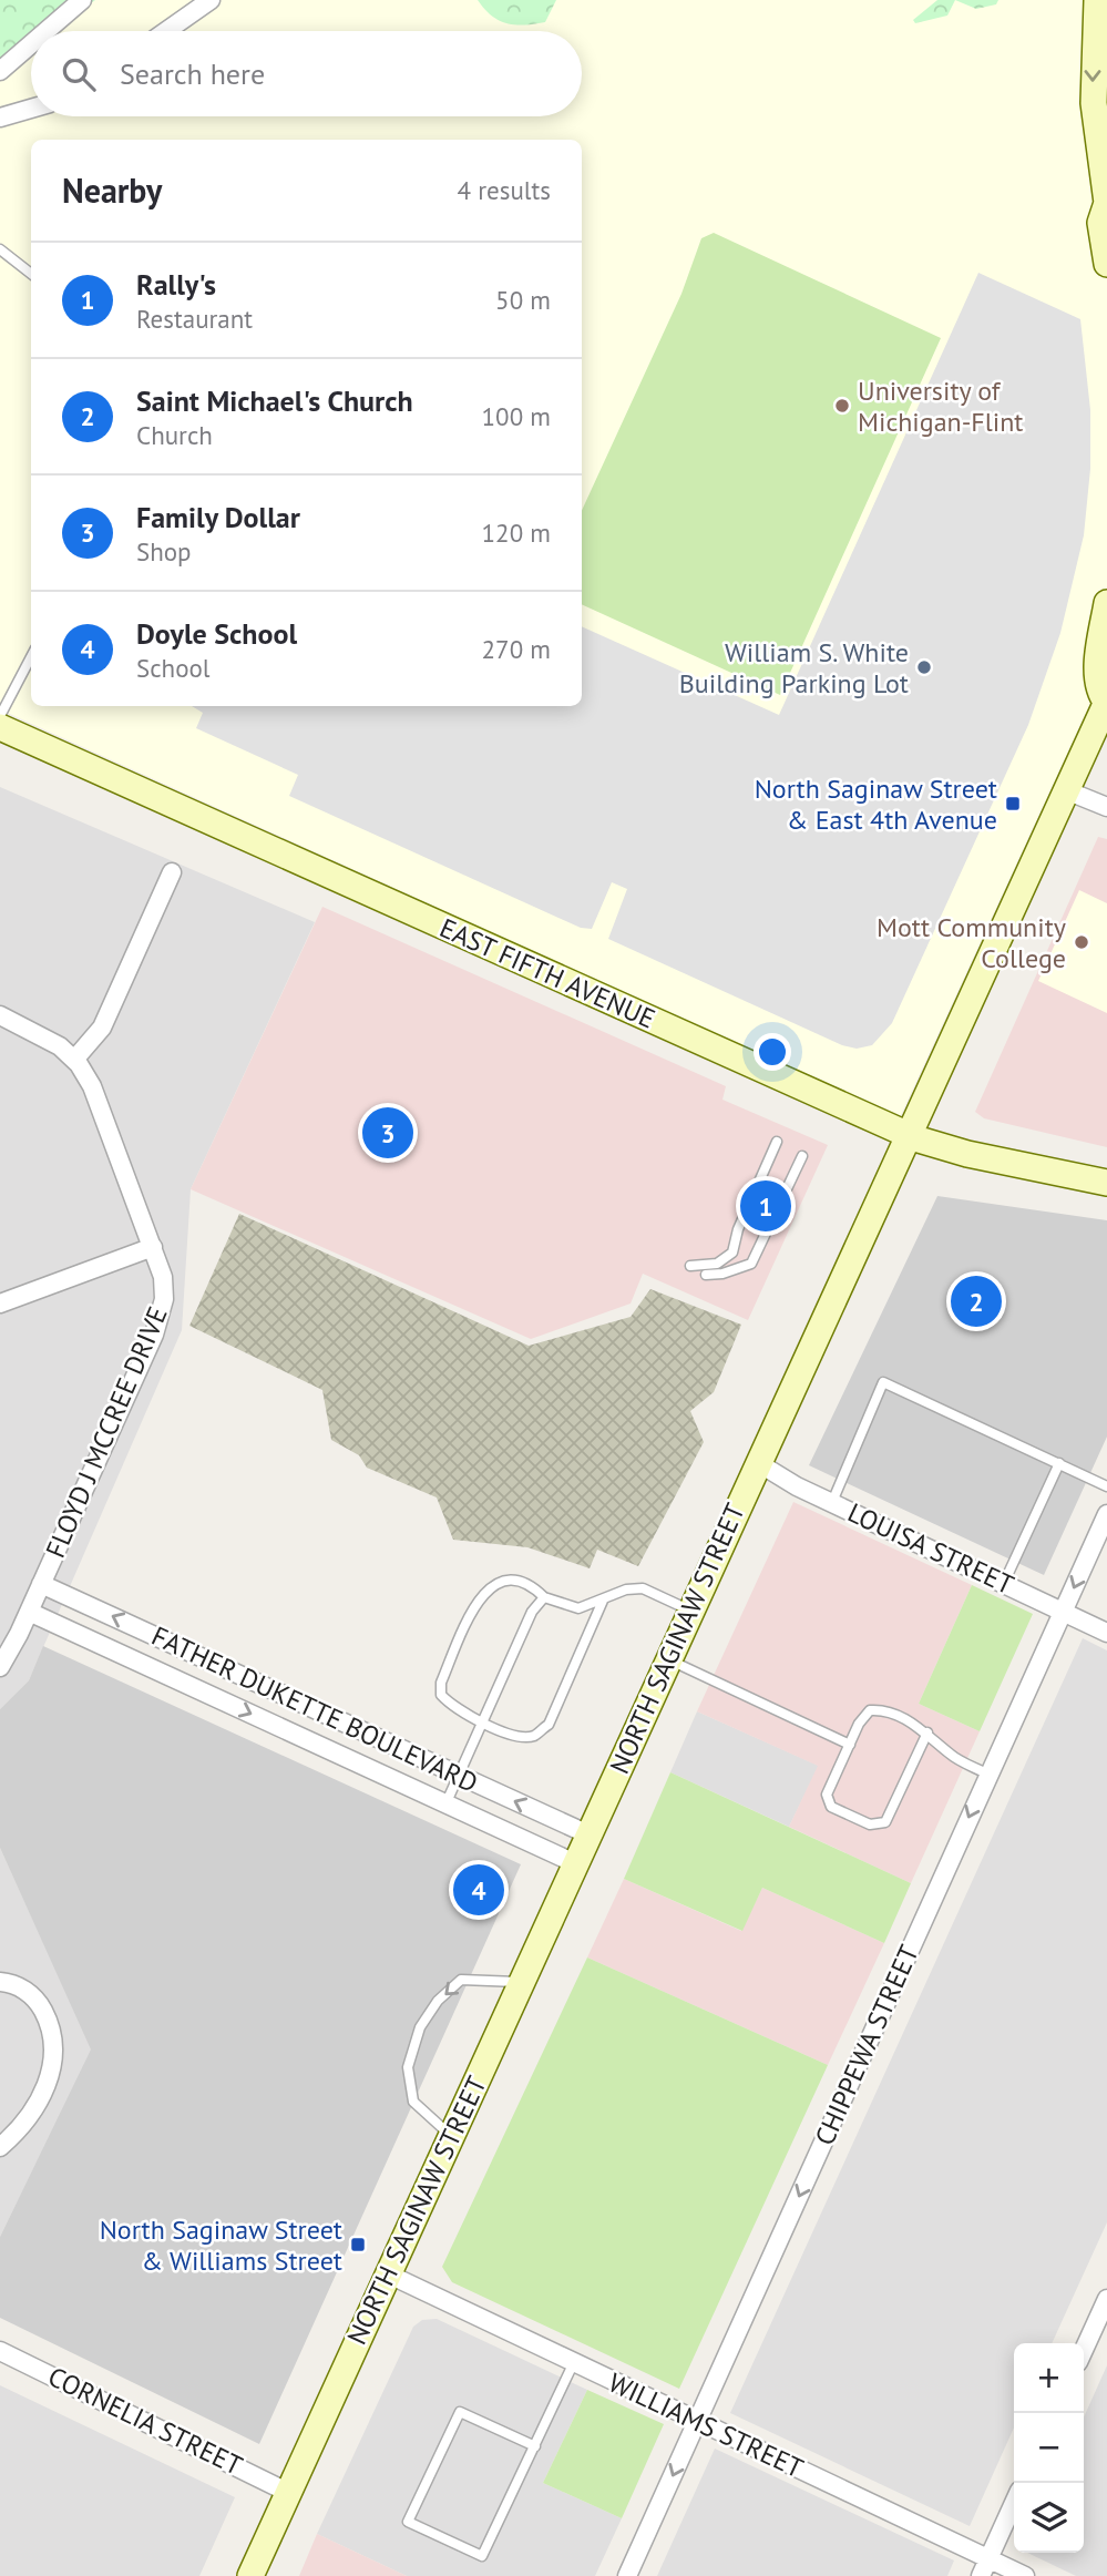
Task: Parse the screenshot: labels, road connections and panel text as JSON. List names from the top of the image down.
{
  "streets": {
    "main road": ["EAST FIFTH AVENUE", "NORTH SAGINAW STREET"],
    "street": [
      "FLOYD J MCCREE DRIVE",
      "LOUISA STREET",
      "FATHER DUKETTE BOULEVARD",
      "CHIPPEWA STREET",
      "CORNELIA STREET",
      "WILLIAMS STREET"
    ]
  },
  "crossings": [
    ["EAST FIFTH AVENUE", "NORTH SAGINAW STREET"],
    ["FLOYD J MCCREE DRIVE", "FATHER DUKETTE BOULEVARD"],
    ["LOUISA STREET", "NORTH SAGINAW STREET"],
    ["LOUISA STREET", "CHIPPEWA STREET"],
    ["NORTH SAGINAW STREET", "FATHER DUKETTE BOULEVARD"],
    ["NORTH SAGINAW STREET", "CORNELIA STREET"],
    ["NORTH SAGINAW STREET", "WILLIAMS STREET"],
    ["CHIPPEWA STREET", "WILLIAMS STREET"]
  ],
  "one_way": ["CHIPPEWA STREET"],
  "places": {
    "other": ["University of Michigan-Flint", "William S. White Building Parking Lot", "Mott Community College"],
    "transit": ["North Saginaw Street & East 4th Avenue", "North Saginaw Street & Williams Street"]
  },
  "page": {
    "search": "Search here",
    "heading": ["Nearby", "4 results"],
    "list": [
      {
        "mark": "1",
        "name": "Rally's",
        "note": "Restaurant",
        "value": "50 m"
      },
      {
        "mark": "2",
        "name": "Saint Michael's Church",
        "note": "Church",
        "value": "100 m"
      },
      {
        "mark": "3",
        "name": "Family Dollar",
        "note": "Shop",
        "value": "120 m"
      },
      {
        "mark": "4",
        "name": "Doyle School",
        "note": "School",
        "value": "270 m"
      }
    ],
    "pins": [
      "3",
      "1",
      "2",
      "4"
    ],
    "map_buttons": ["+", "−"]
  }
}
